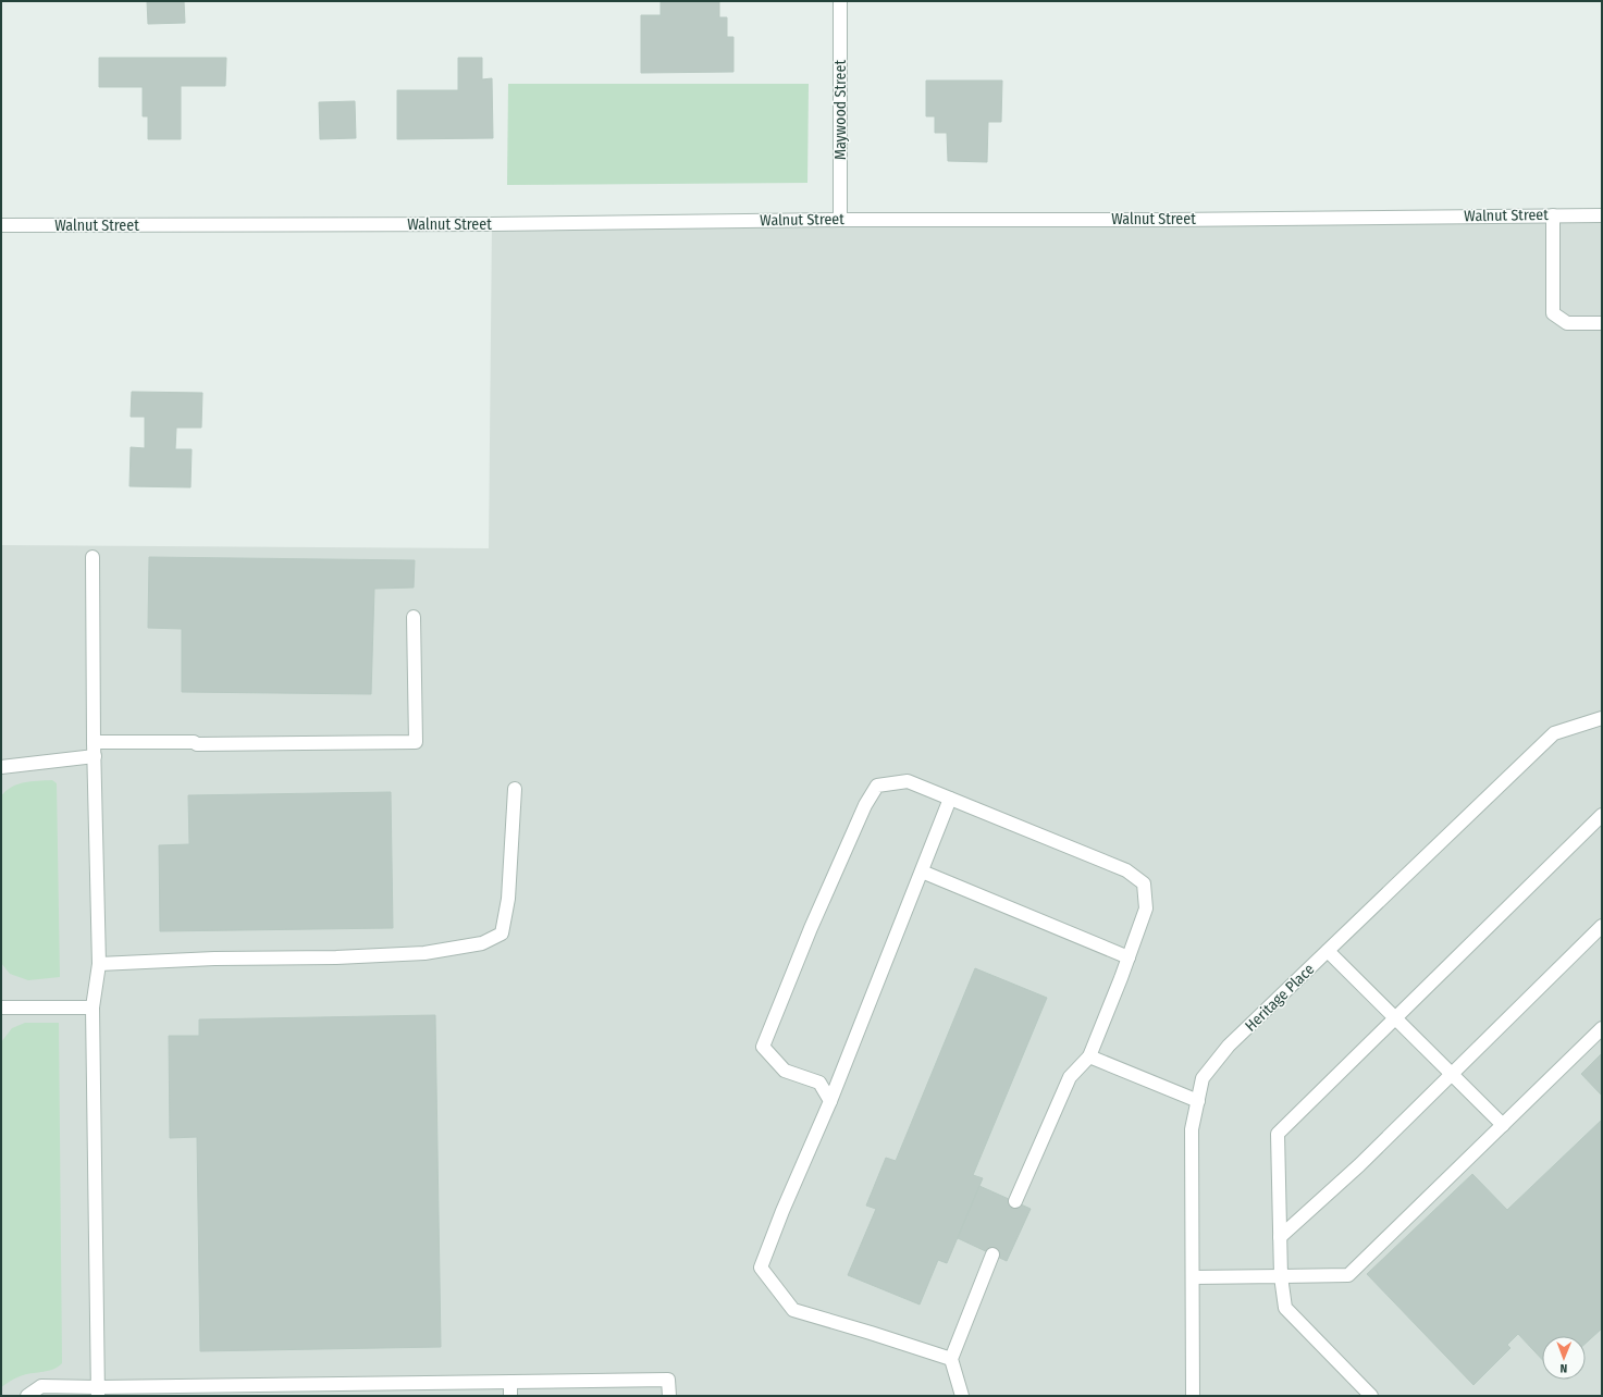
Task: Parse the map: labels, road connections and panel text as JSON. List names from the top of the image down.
{
  "streets": {
    "street": ["Maywood Street", "Walnut Street", "Heritage Place"]
  },
  "crossings": [
    ["Maywood Street", "Walnut Street"]
  ],
  "north": "bottom"
}
